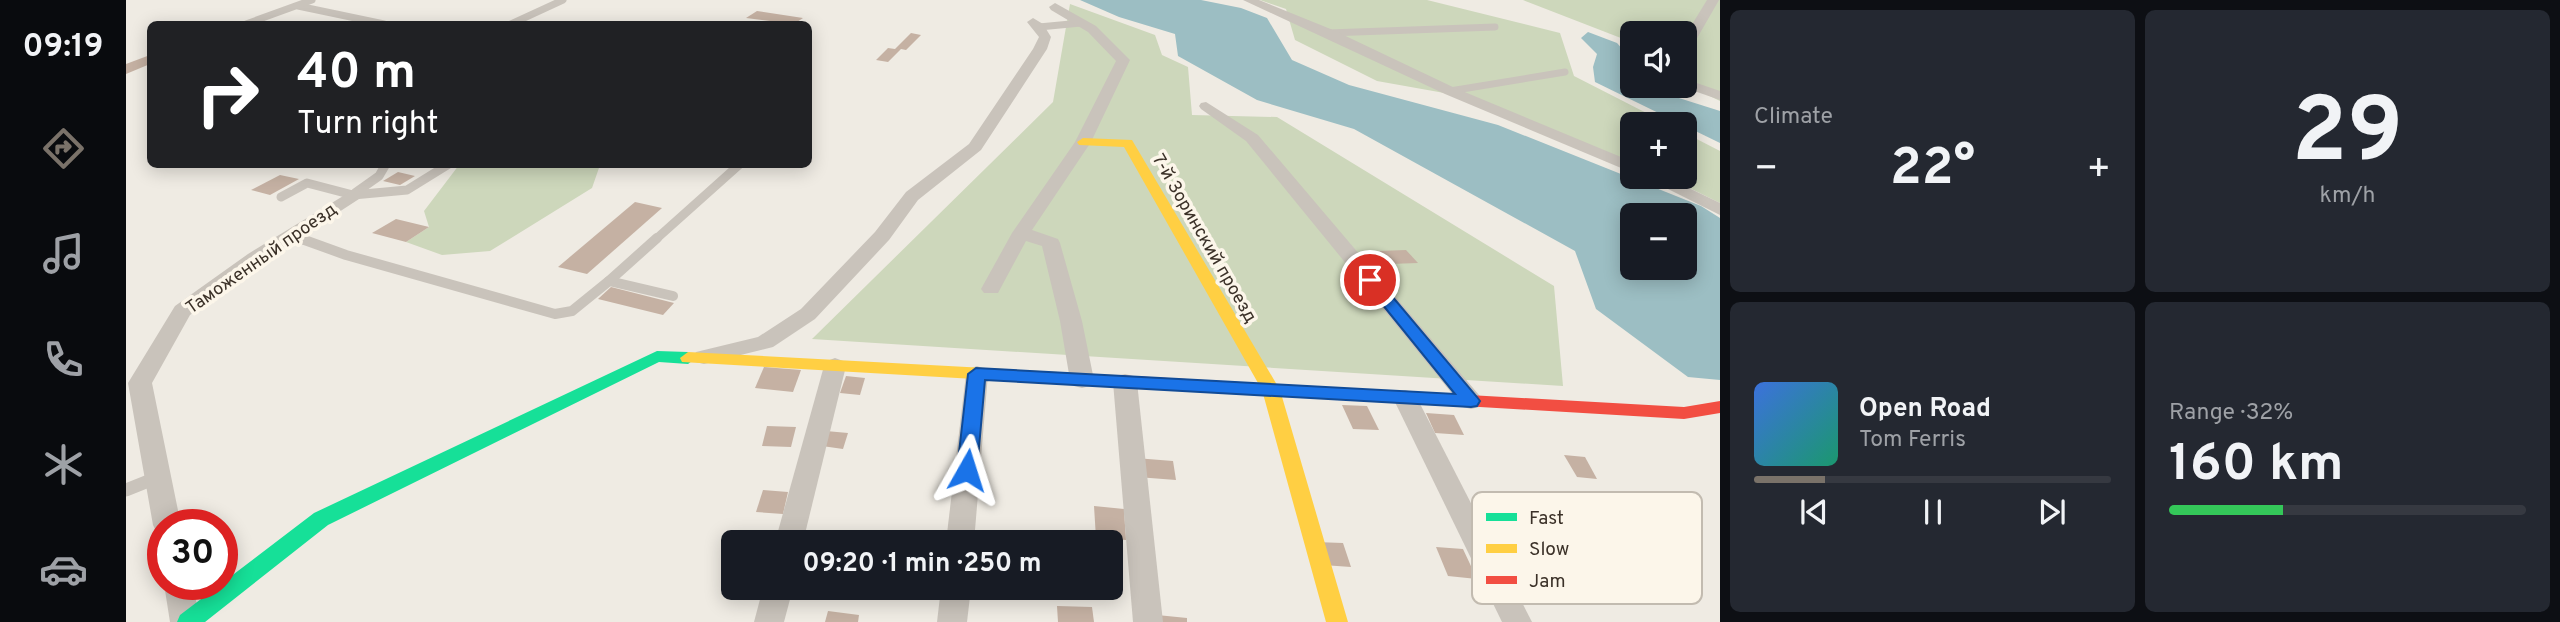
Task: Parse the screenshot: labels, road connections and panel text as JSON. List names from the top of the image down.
{
  "streets": {
    "street": ["7-й Зоринский проезд", "Таможенный проезд"]
  },
  "legend": ["Fast", "Slow", "Jam"],
  "page": {
    "tabs": "09:19",
    "tile": [
      "Climate",
      ["29", "km/h"],
      ["Range · 32%", "160 km"]
    ],
    "map_buttons": ["+", "−"],
    "turn": ["40 m", "Turn right"],
    "heat": ["−", "22°", "+"],
    "song": ["Open Road", "Tom Ferris"],
    "limit": "30",
    "trip": "09:20 · 1 min · 250 m"
  }
}
